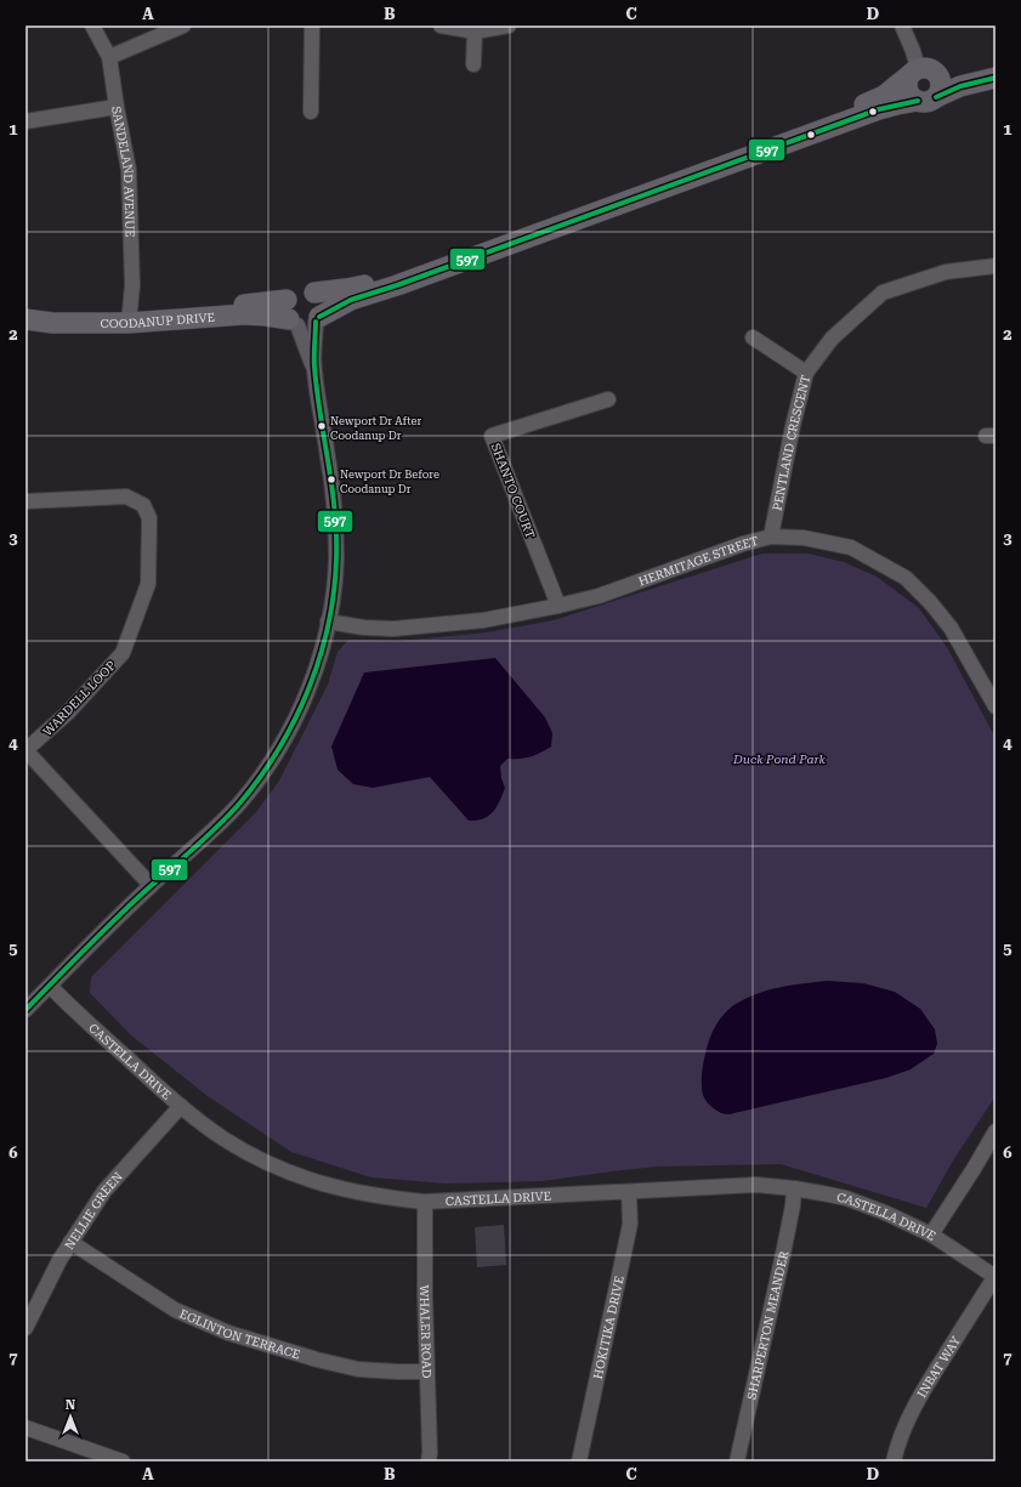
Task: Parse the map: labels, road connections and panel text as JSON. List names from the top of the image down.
{
  "streets": {
    "main road": ["COODANUP DRIVE"],
    "street": [
      "SANDELAND AVENUE",
      "PENTLAND CRESCENT",
      "SHANTO COURT",
      "HERMITAGE STREET",
      "WARDELL LOOP",
      "CASTELLA DRIVE",
      "NELLIE GREEN",
      "SHARPERTON MEANDER",
      "HOKITIKA DRIVE",
      "WHALER ROAD",
      "EGLINTON TERRACE",
      "INBAT WAY"
    ]
  },
  "crossings": [
    ["SANDELAND AVENUE", "COODANUP DRIVE"],
    ["PENTLAND CRESCENT", "HERMITAGE STREET"],
    ["SHANTO COURT", "HERMITAGE STREET"],
    ["CASTELLA DRIVE", "NELLIE GREEN"],
    ["CASTELLA DRIVE", "SHARPERTON MEANDER"],
    ["CASTELLA DRIVE", "HOKITIKA DRIVE"],
    ["CASTELLA DRIVE", "WHALER ROAD"],
    ["CASTELLA DRIVE", "INBAT WAY"],
    ["NELLIE GREEN", "EGLINTON TERRACE"],
    ["WHALER ROAD", "EGLINTON TERRACE"]
  ],
  "parks": ["Duck Pond Park"],
  "places": ["Newport Dr After Coodanup Dr", "Newport Dr Before Coodanup Dr"],
  "lines": ["transit line 597"],
  "north": "top",
  "grid": {
    "columns": [
      "A",
      "B",
      "C",
      "D"
    ],
    "rows": [
      "1",
      "2",
      "3",
      "4",
      "5",
      "6",
      "7"
    ]
  }
}
